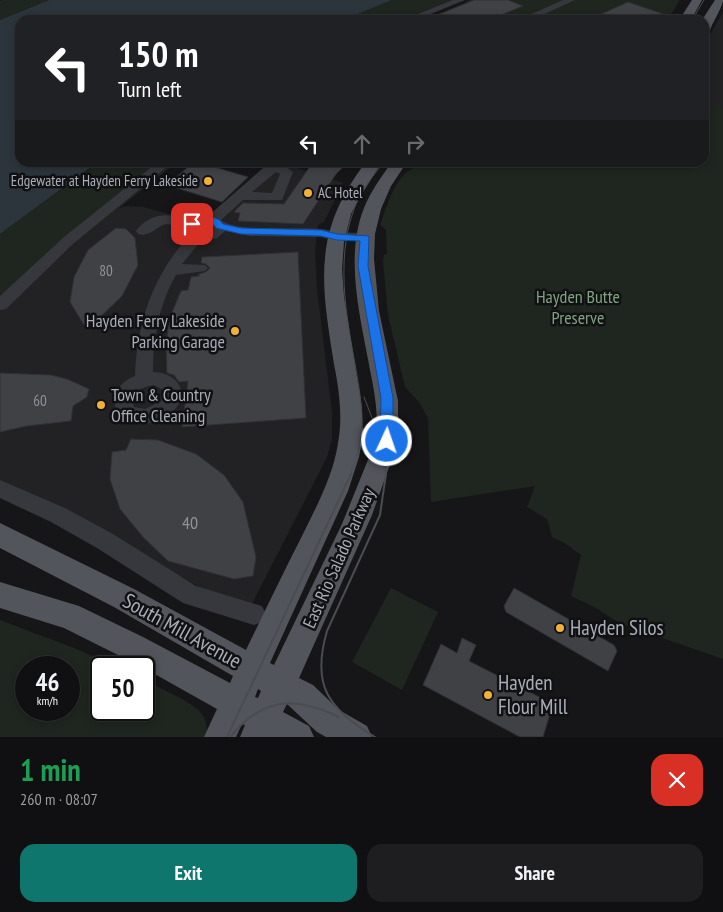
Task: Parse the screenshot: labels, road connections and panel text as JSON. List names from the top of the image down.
{
  "streets": {
    "main road": ["East Rio Salado Parkway", "South Mill Avenue"]
  },
  "crossings": [
    ["East Rio Salado Parkway", "South Mill Avenue"]
  ],
  "parks": ["Hayden Butte Preserve"],
  "places": [
    "Edgewater at Hayden Ferry Lakeside",
    "AC Hotel",
    "Hayden Ferry Lakeside Parking Garage",
    "Town & Country Office Cleaning",
    "Hayden Silos",
    "Hayden Flour Mill"
  ],
  "house_numbers": ["80", "60", "40"],
  "page": {
    "turn": ["150 m", "Turn left"],
    "speed": "46 km/h",
    "limit": "50",
    "heading": ["1 min", "260 m · 08:07"],
    "buttons": ["Exit", "Share"]
  }
}
